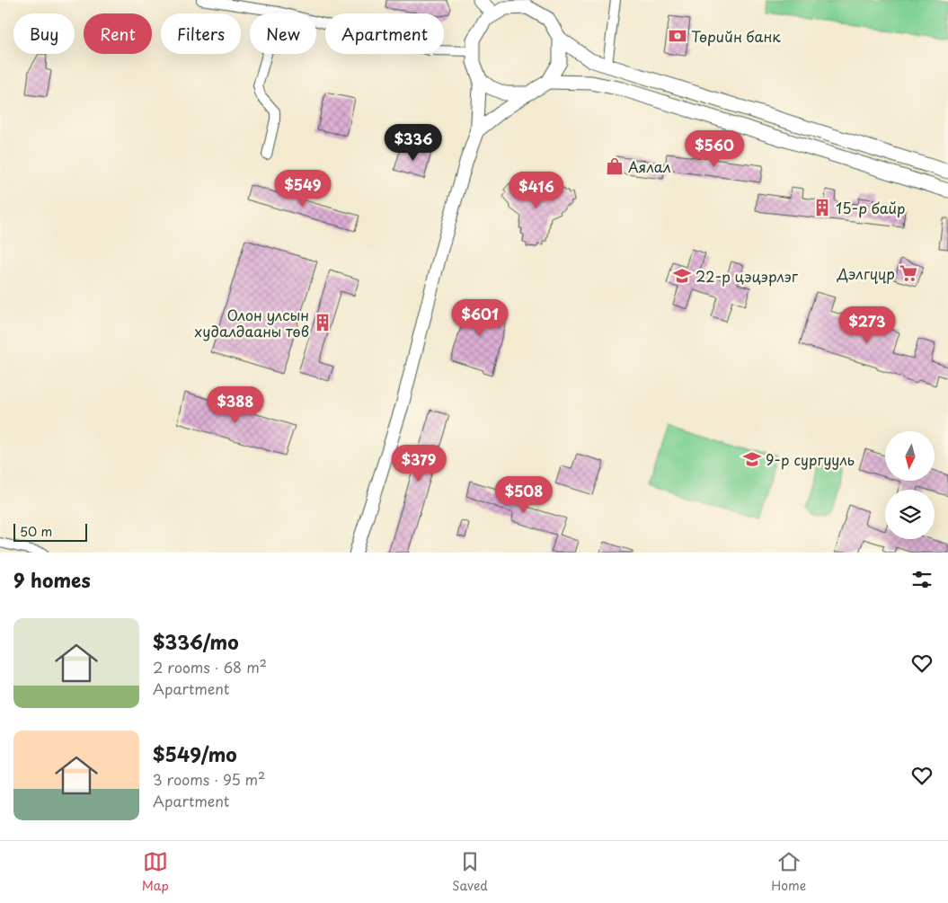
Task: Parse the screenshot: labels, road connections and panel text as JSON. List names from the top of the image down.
{
  "places": {
    "bank": ["Төрийн банк"],
    "shop": ["Аялал"],
    "building": ["15-р байр", "Олон улсын худалдааны төв"],
    "supermarket": ["Дэлгүүр"],
    "school or university": ["22-р цэцэрлэг", "9-р сургууль"]
  },
  "scale_bar": "50 m",
  "north": "bottom",
  "page": {
    "chip": [
      "Buy",
      "Rent",
      "Filters",
      "New",
      "Apartment"
    ],
    "price": [
      "$336",
      "$560",
      "$549",
      "$416",
      "$601",
      "$273",
      "$388",
      "$379",
      "$508"
    ],
    "scale": "50 m",
    "heading": "9 homes",
    "list": [
      {
        "name": "$336/mo",
        "note": "2 rooms · 68 m² · Apartment"
      },
      {
        "name": "$549/mo",
        "note": "3 rooms · 95 m² · Apartment"
      }
    ],
    "tabs": ["Map", "Saved", "Home"]
  }
}
